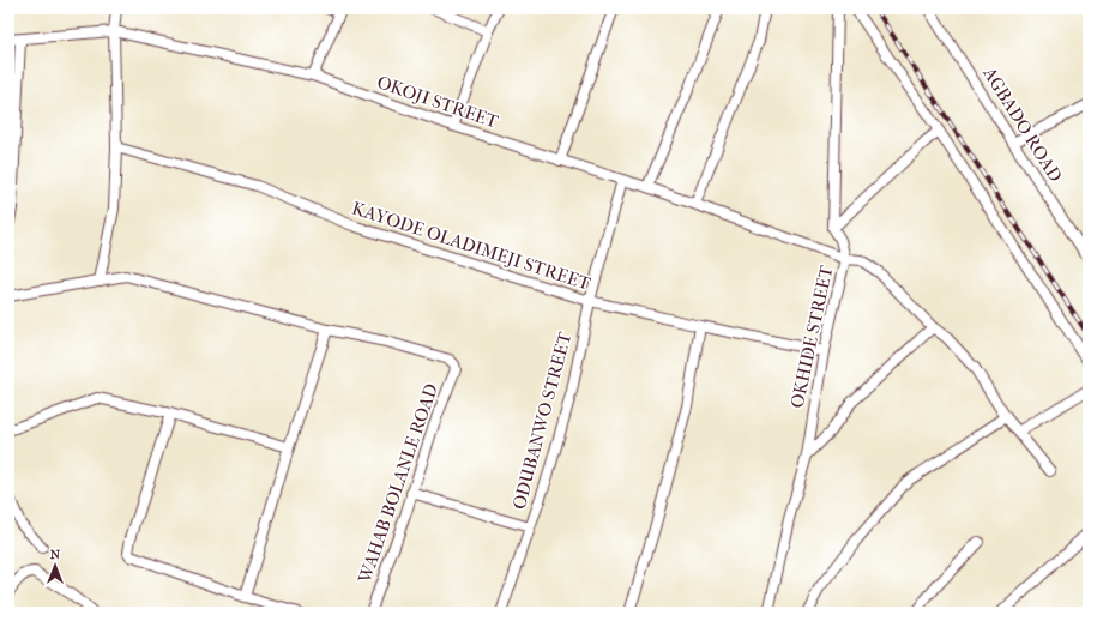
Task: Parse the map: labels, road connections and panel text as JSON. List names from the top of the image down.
{
  "streets": {
    "street": [
      "OKOJI STREET",
      "AGBADO ROAD",
      "KAYODE OLADIMEJI STREET",
      "OKHIDE STREET",
      "ODUBANWO STREET",
      "WAHAB BOLANLE ROAD"
    ]
  },
  "crossings": [
    ["OKOJI STREET", "OKHIDE STREET"],
    ["OKOJI STREET", "ODUBANWO STREET"],
    ["KAYODE OLADIMEJI STREET", "OKHIDE STREET"],
    ["KAYODE OLADIMEJI STREET", "ODUBANWO STREET"]
  ],
  "north": "top"
}
